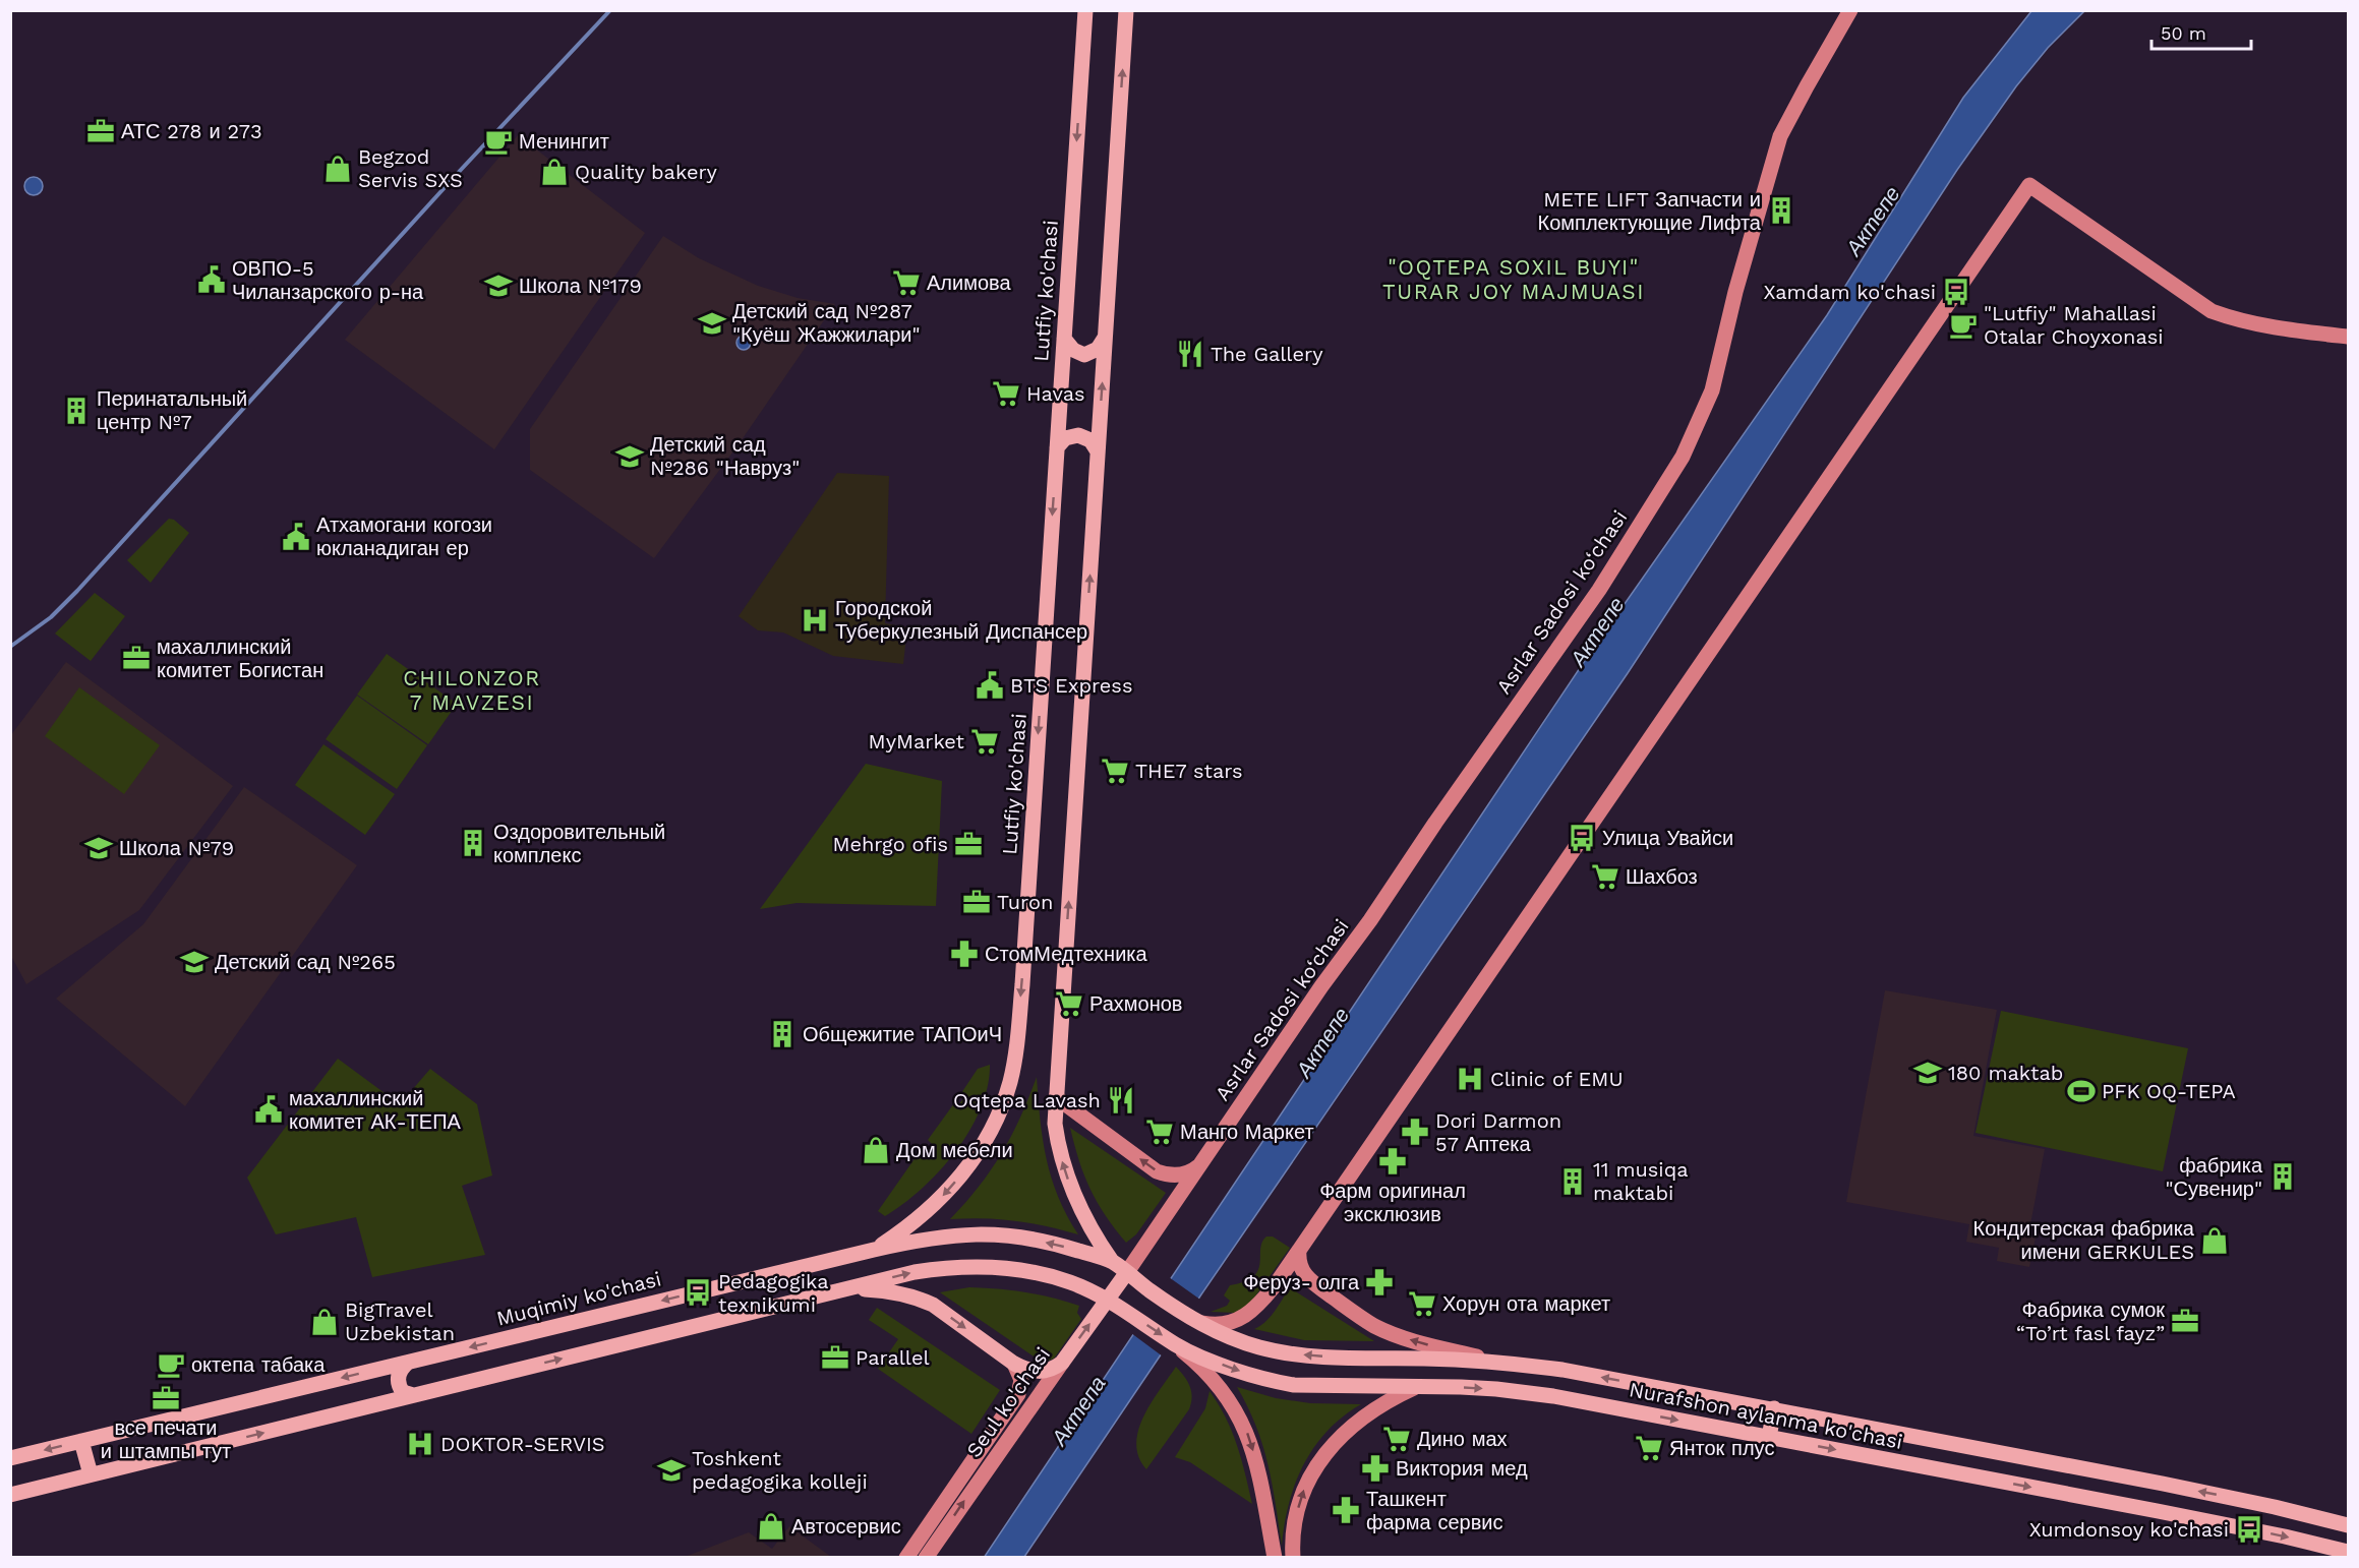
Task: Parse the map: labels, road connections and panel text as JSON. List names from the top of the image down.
{
  "streets": {
    "main road": [
      "Lutfiy ko'chasi",
      "Muqimiy ko'chasi",
      "Seul ko'chasi",
      "Nurafshon aylanma ko'chasi"
    ],
    "street": ["Asrlar Sadosi ko‘chasi"]
  },
  "crossings": [
    ["Lutfiy ko'chasi", "Muqimiy ko'chasi"],
    ["Asrlar Sadosi ko‘chasi", "Muqimiy ko'chasi"],
    ["Asrlar Sadosi ko‘chasi", "Seul ko'chasi"],
    ["Muqimiy ko'chasi", "Seul ko'chasi"],
    ["Muqimiy ko'chasi", "Nurafshon aylanma ko'chasi"],
    ["Seul ko'chasi", "Nurafshon aylanma ko'chasi"]
  ],
  "one_way": ["Seul ko'chasi"],
  "districts": ["\"OQTEPA SOXIL BUYI\" TURAR JOY MAJMUASI", "CHILONZOR 7 MAVZESI"],
  "water": ["Актепе", "Актепа"],
  "places": {
    "office": [
      "АТС 278 и 273",
      "махаллинский комитет Богистан",
      "Mehrgo ofis",
      "Turon",
      "Фабрика сумок “To’rt fasl fayz”",
      "Parallel",
      "все печати и штампы тут"
    ],
    "cafe": ["Менингит", "\"Lutfiy\" Mahallasi Otalar Choyxonasi", "октепа табака"],
    "shop": [
      "Begzod Servis SXS",
      "Quality bakery",
      "Дом мебели",
      "Кондитерская фабрика имени GERKULES",
      "BigTravel Uzbekistan",
      "Автосервис"
    ],
    "building": [
      "METE LIFT Запчасти и Комплектующие Лифта",
      "Перинатальный центр №7",
      "Оздоровительный комплекс",
      "Общежитие ТАПОиЧ",
      "фабрика \"Сувенир\"",
      "11 musiqa maktabi"
    ],
    "public building": [
      "ОВПО-5 Чиланзарского р-на",
      "Атхамогани когози юкланадиган ер",
      "BTS Express",
      "махаллинский комитет АК-ТЕПА"
    ],
    "supermarket": [
      "Алимова",
      "Havas",
      "MyMarket",
      "THE7 stars",
      "Шахбоз",
      "Рахмонов",
      "Манго Маркет",
      "Хорун ота маркет",
      "Дино мах",
      "Янток плус"
    ],
    "school or university": [
      "Школа №179",
      "Детский сад №287 \"Куёш Жажжилари\"",
      "Детский сад №286 \"Навруз\"",
      "Школа №79",
      "Детский сад №265",
      "180 maktab",
      "Toshkent pedagogika kolleji"
    ],
    "bus stop": [
      "Xamdam ko'chasi",
      "Улица Увайси",
      "Pedagogika texnikumi",
      "Xumdonsoy ko'chasi"
    ],
    "restaurant": ["The Gallery", "Oqtepa Lavash"],
    "hospital": ["Городской Туберкулезный Диспансер", "Clinic of EMU", "DOKTOR-SERVIS"],
    "pharmacy": [
      "СтомМедтехника",
      "Dori Darmon 57 Аптека",
      "Фарм оригинал эксклюзив",
      "Феруз- олга",
      "Виктория мед",
      "Ташкент фарма сервис"
    ],
    "sports": ["PFK OQ-TEPA"]
  },
  "scale_bar": "50 m"
}
